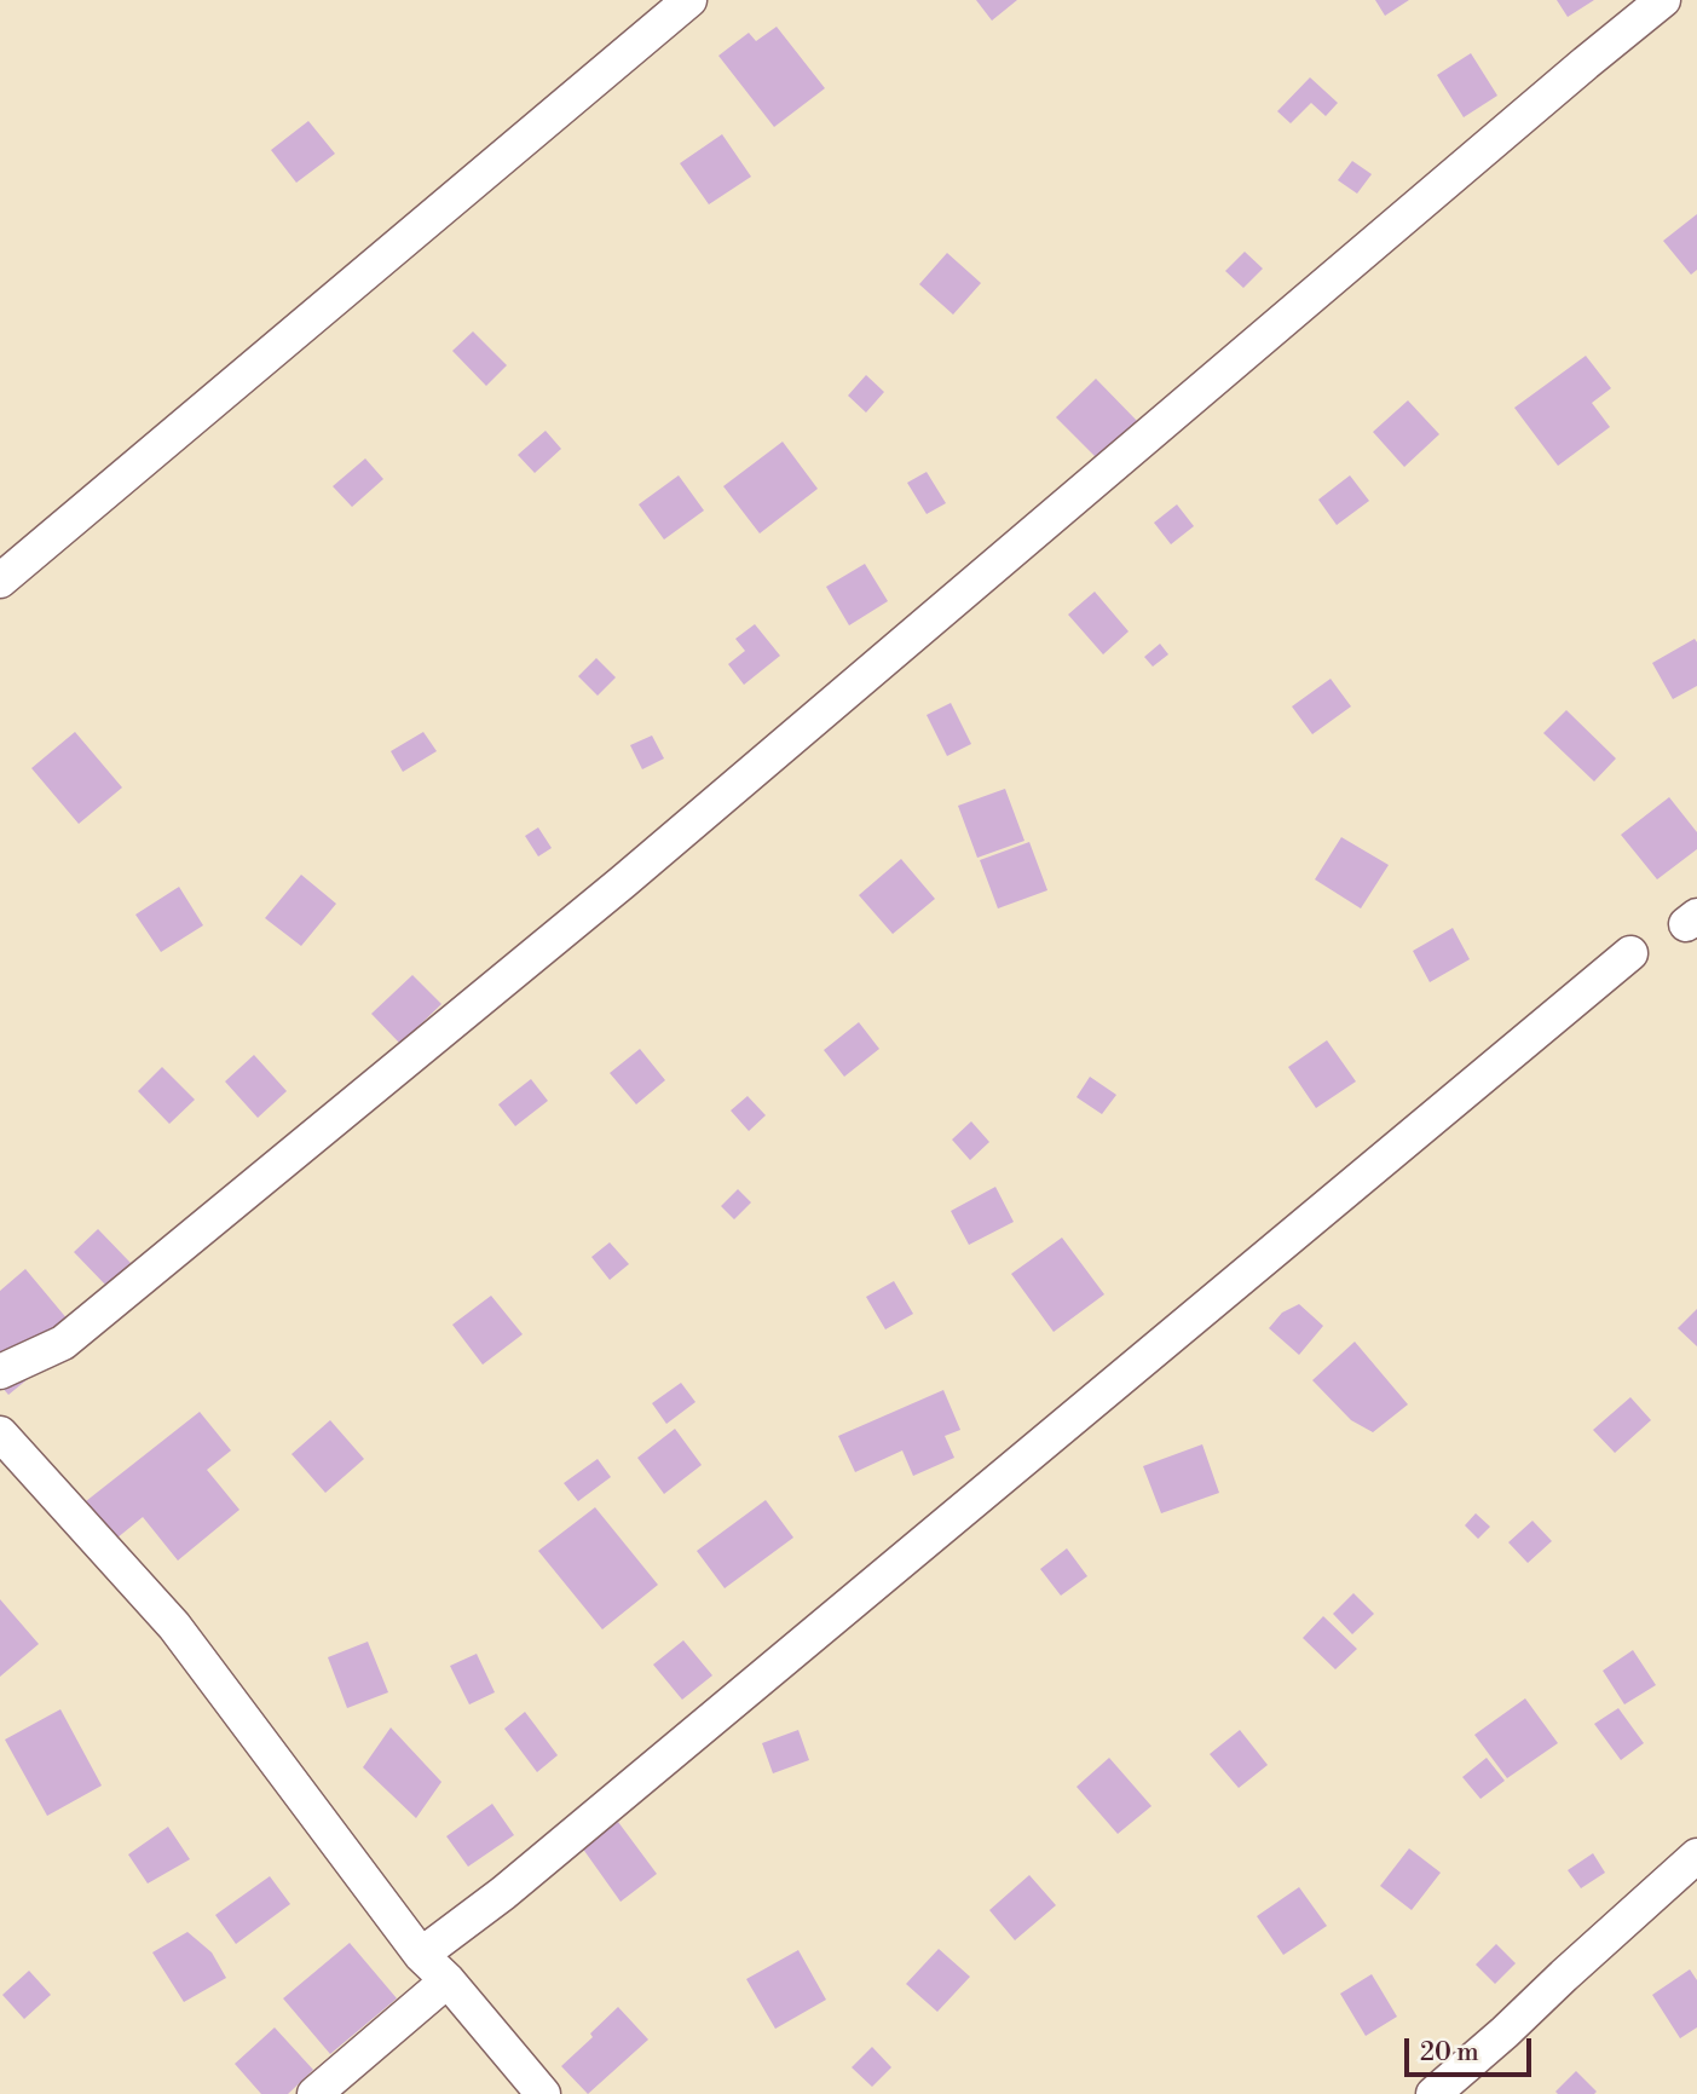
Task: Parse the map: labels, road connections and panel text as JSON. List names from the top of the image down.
{
  "scale_bar": "20 m"
}
